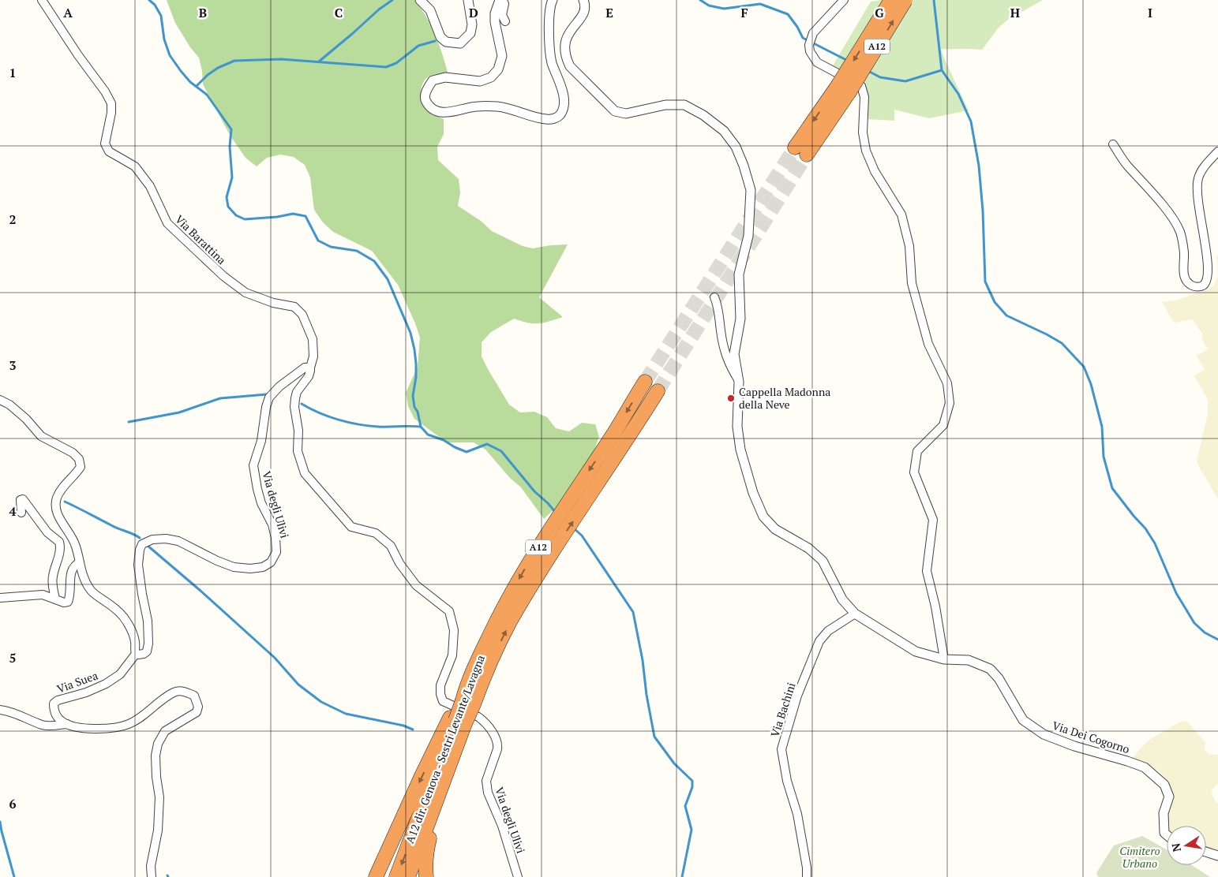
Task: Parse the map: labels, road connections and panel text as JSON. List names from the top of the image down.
{
  "streets": {
    "highway": ["A12", "A12 dir. Genova - Sestri Levante/Lavagna"],
    "street": [
      "Via Barattina",
      "Via degli Ulivi",
      "Via Suea",
      "Via Bachini",
      "Via Dei Cogorno"
    ]
  },
  "crossings": [
    ["A12", "A12 dir. Genova - Sestri Levante/Lavagna"],
    ["Via Barattina", "Via degli Ulivi"],
    ["Via degli Ulivi", "Via Suea"],
    ["Via Bachini", "Via Dei Cogorno"]
  ],
  "parks": ["Cimitero Urbano"],
  "places": ["Cappella Madonna della Neve"],
  "north": "left",
  "grid": {
    "columns": [
      "A",
      "B",
      "C",
      "D",
      "E",
      "F",
      "G",
      "H",
      "I"
    ],
    "rows": [
      "1",
      "2",
      "3",
      "4",
      "5",
      "6"
    ]
  }
}
